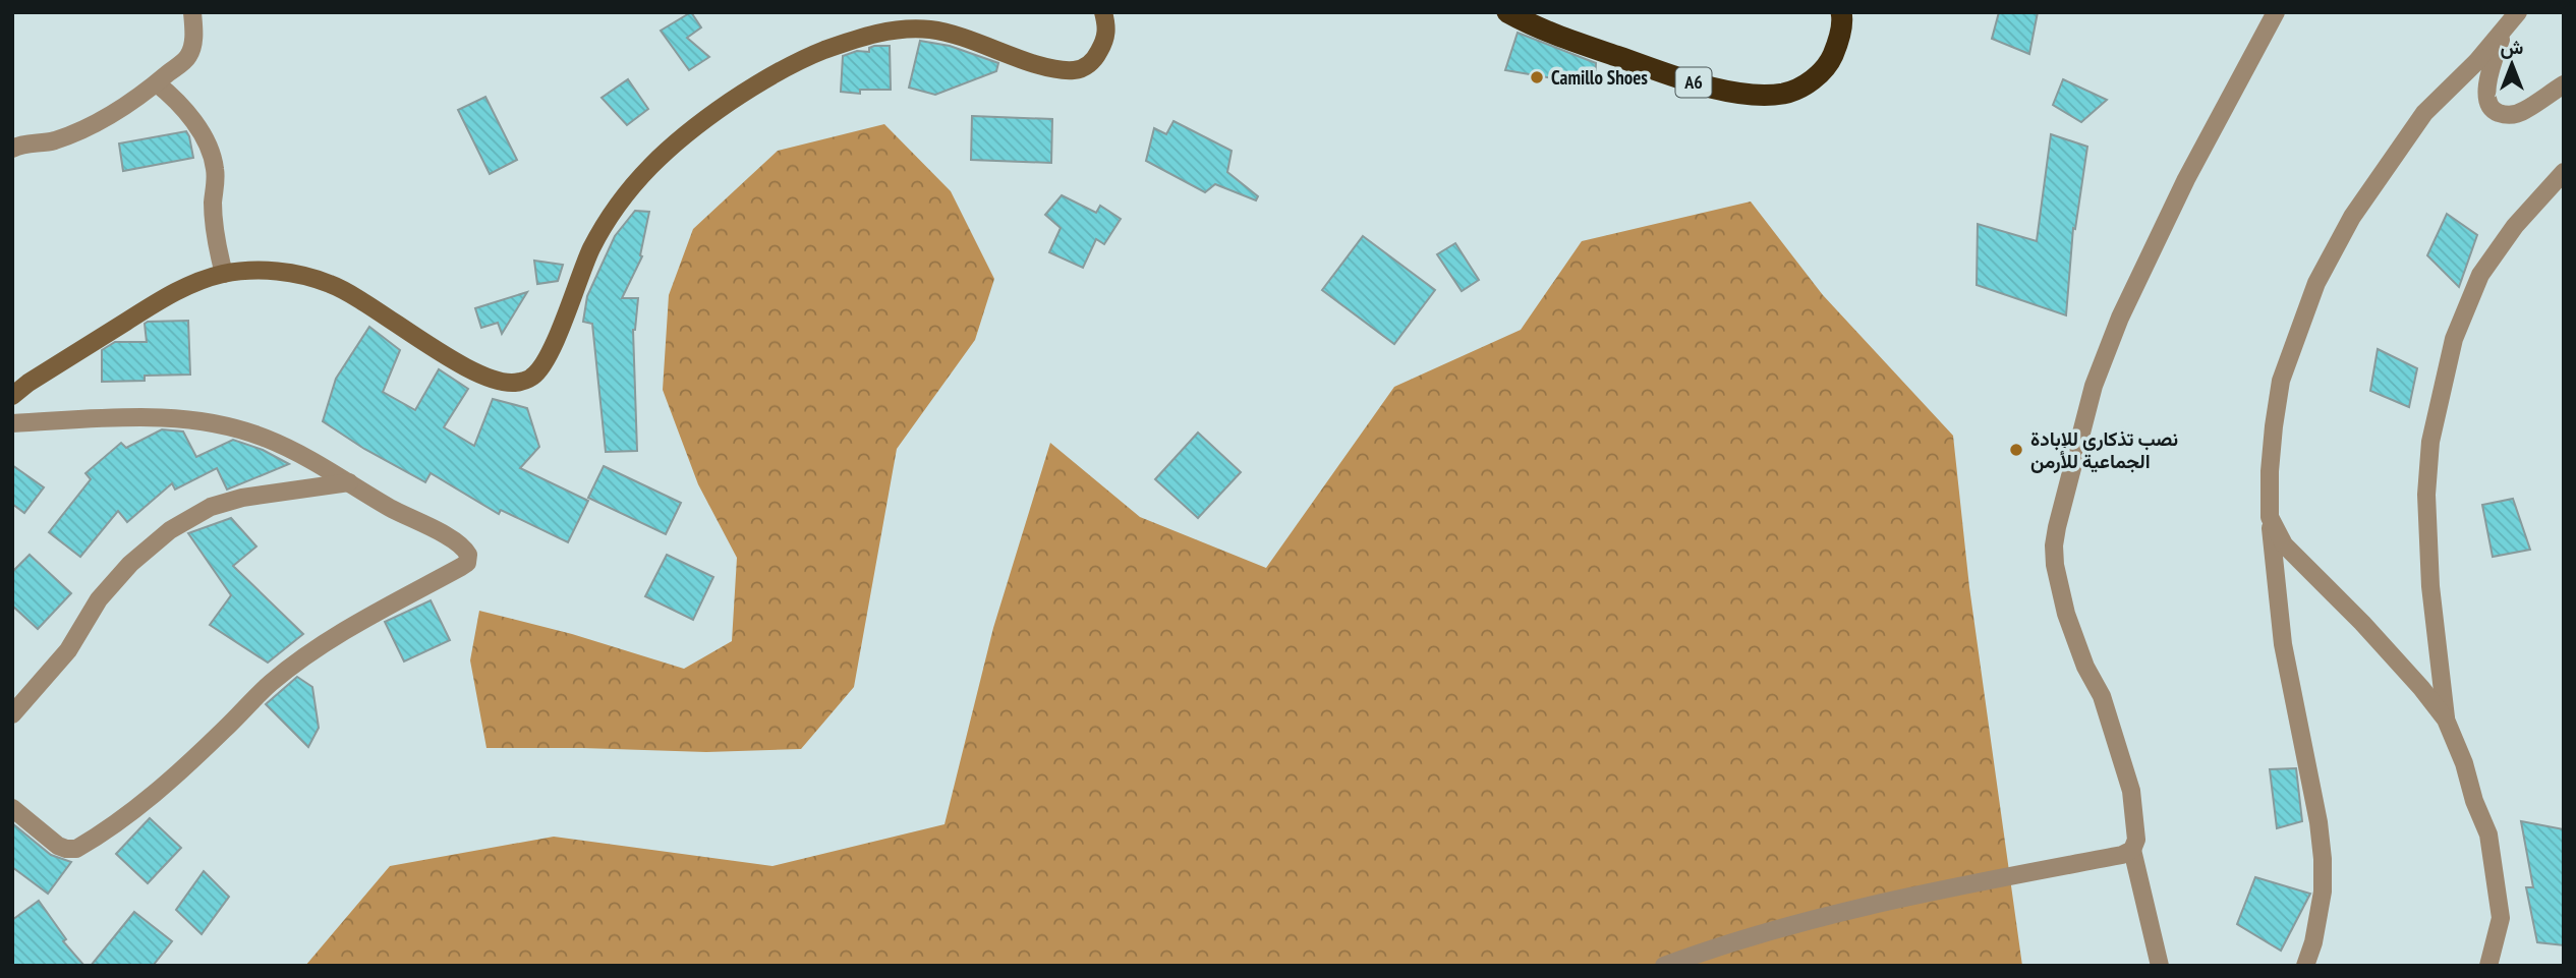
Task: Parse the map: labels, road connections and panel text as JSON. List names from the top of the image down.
{
  "streets": {
    "highway": ["A6"]
  },
  "places": ["Camillo Shoes", "نصب تذكاري للإبادة الجماعية للأرمن"],
  "north": "top"
}
